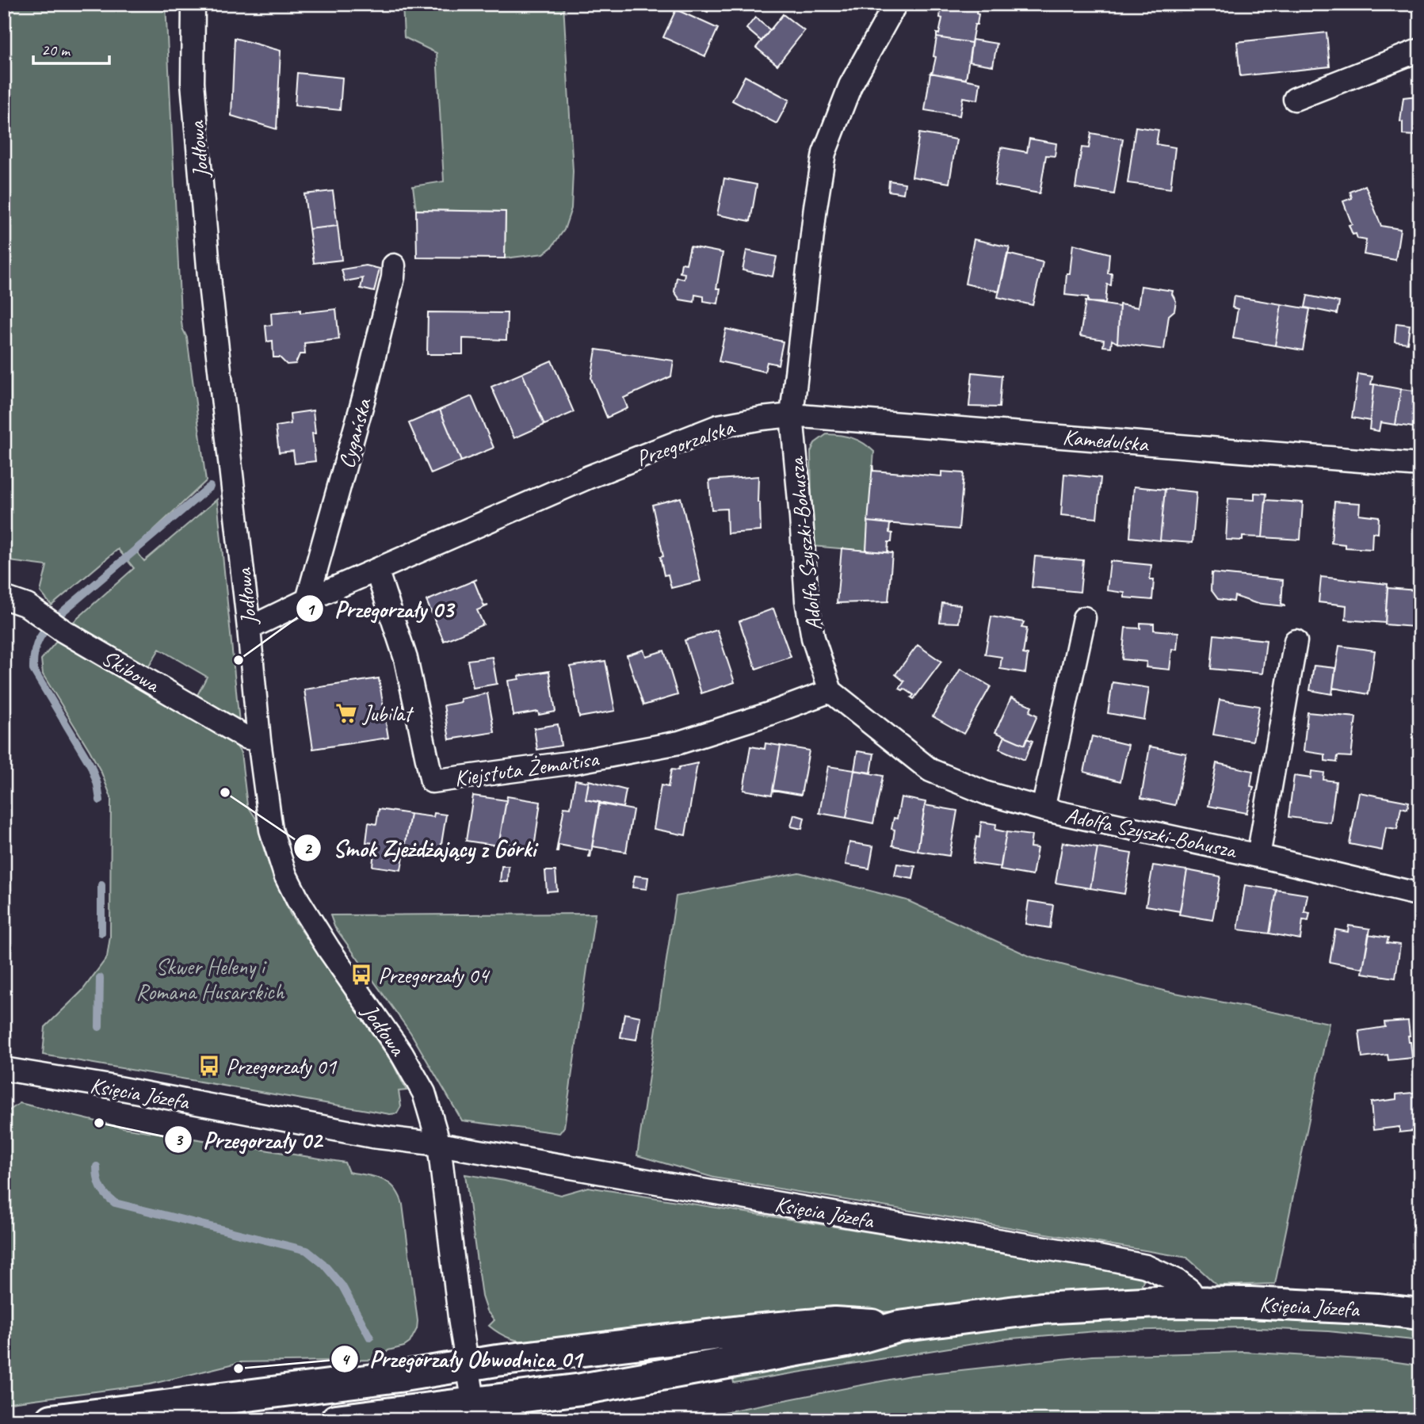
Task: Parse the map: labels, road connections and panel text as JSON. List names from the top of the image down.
{
  "streets": {
    "main road": ["Księcia Józefa"],
    "street": [
      "Jodłowa",
      "Cygańska",
      "Kamedulska",
      "Przegorzalska",
      "Adolfa Szyszki-Bohusza",
      "Skibowa",
      "Kiejstuta Żemaitisa"
    ]
  },
  "crossings": [
    ["Jodłowa", "Przegorzalska"],
    ["Jodłowa", "Skibowa"],
    ["Jodłowa", "Księcia Józefa"],
    ["Cygańska", "Przegorzalska"],
    ["Kamedulska", "Przegorzalska"],
    ["Kamedulska", "Adolfa Szyszki-Bohusza"],
    ["Przegorzalska", "Adolfa Szyszki-Bohusza"],
    ["Przegorzalska", "Kiejstuta Żemaitisa"],
    ["Adolfa Szyszki-Bohusza", "Kiejstuta Żemaitisa"]
  ],
  "parks": ["Skwer Heleny i Romana Husarskich"],
  "places": {
    "other": [
      "Przegorzały 03",
      "Smok Zjeżdżający z Górki",
      "Przegorzały 02",
      "Przegorzały Obwodnica 01"
    ],
    "supermarket": ["Jubilat"],
    "bus stop": ["Przegorzały 04", "Przegorzały 01"]
  },
  "scale_bar": "20 m"
}
